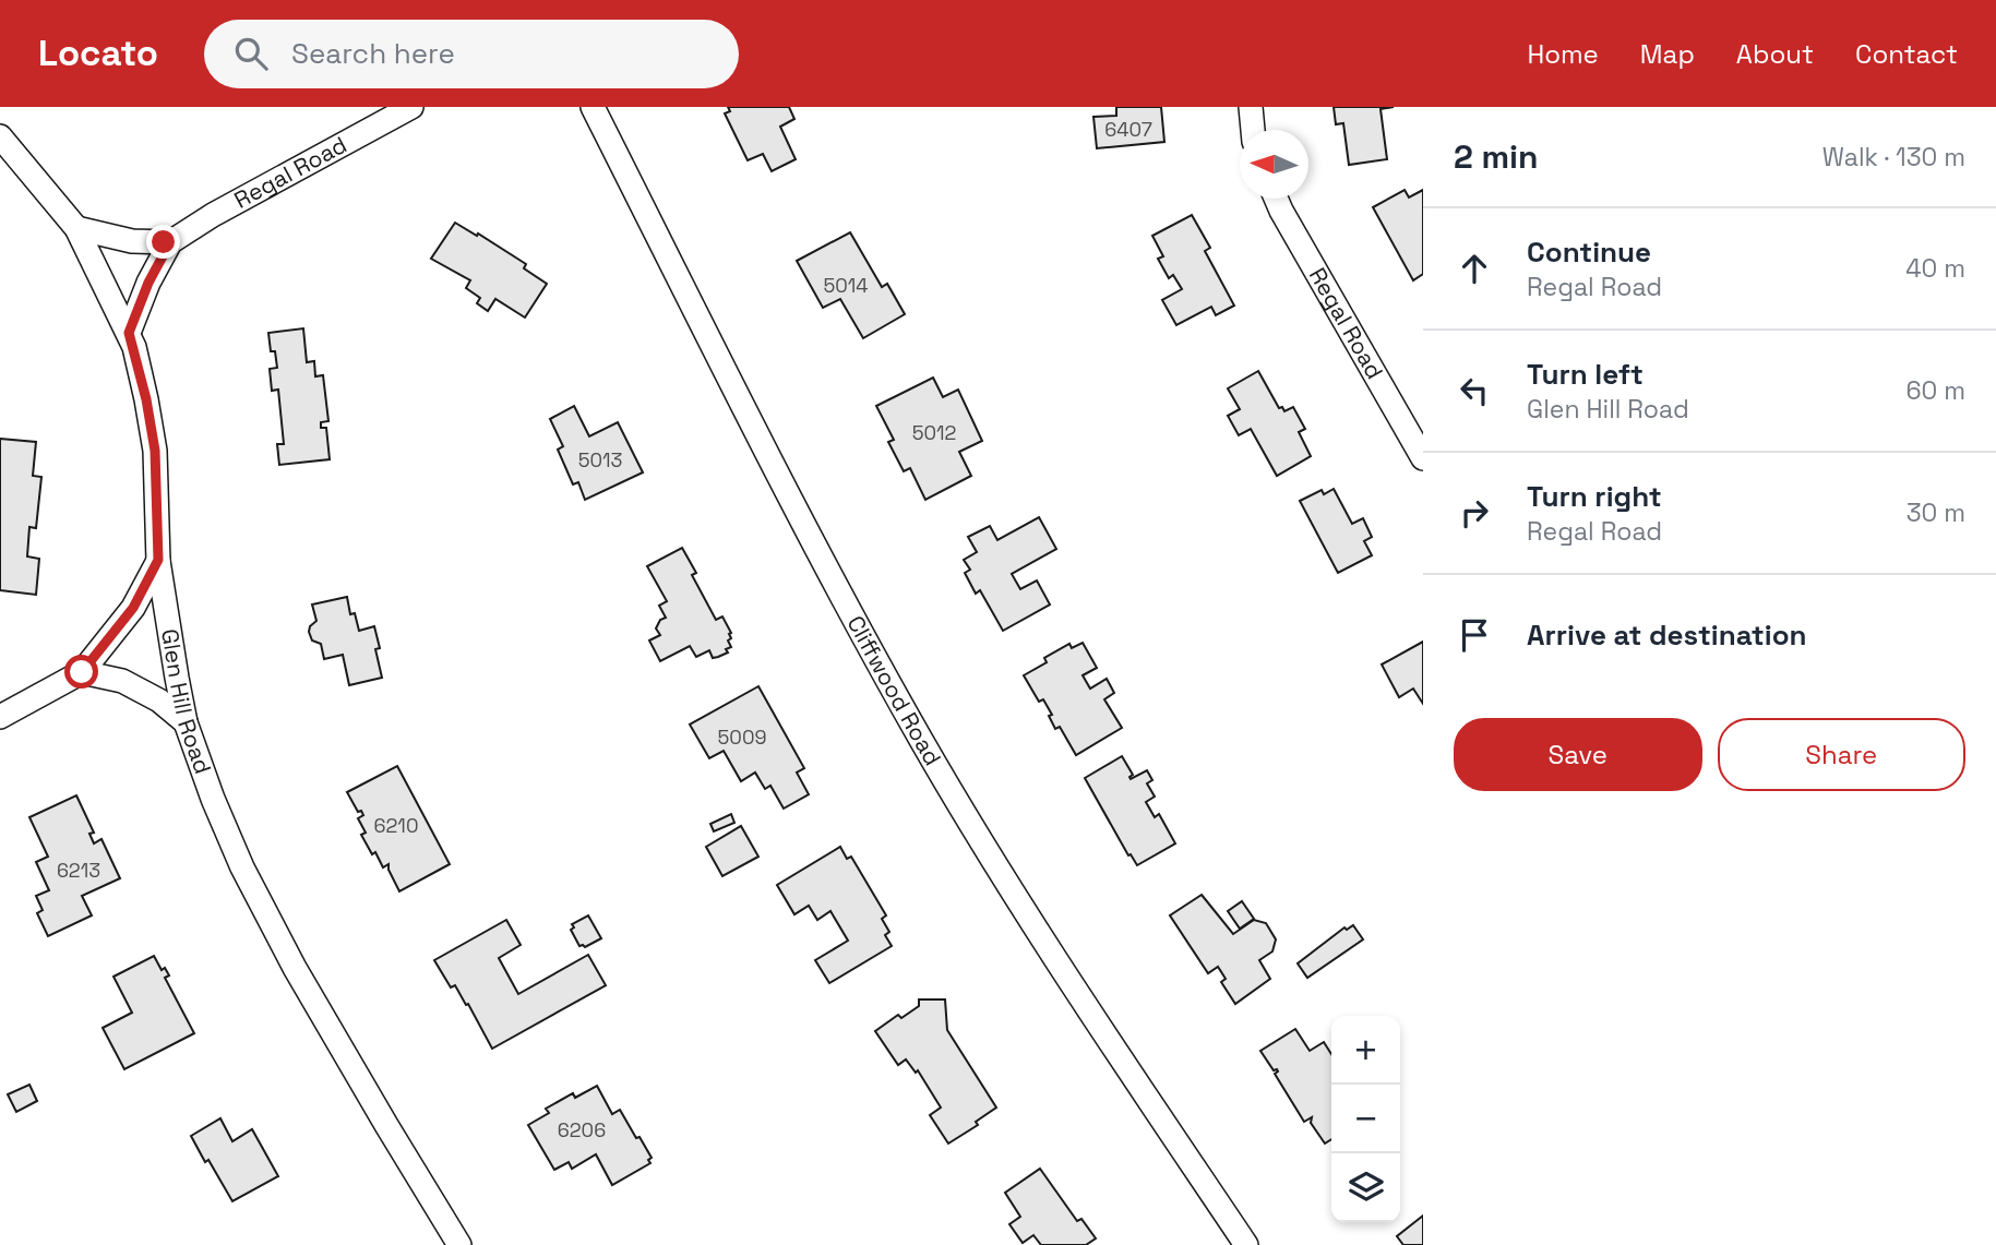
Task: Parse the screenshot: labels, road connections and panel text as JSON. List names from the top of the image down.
{
  "streets": {
    "street": ["Regal Road", "Cliffwood Road", "Glen Hill Road"]
  },
  "crossings": [
    ["Regal Road", "Glen Hill Road"]
  ],
  "house_numbers": [
    "6407",
    "5014",
    "5012",
    "5013",
    "5009",
    "6210",
    "6213",
    "6206"
  ],
  "north": "left",
  "page": {
    "header": "Locato",
    "search": "Search here",
    "nav": [
      "Home",
      "Map",
      "About",
      "Contact"
    ],
    "heading": ["2 min", "Walk · 130 m"],
    "list": [
      ["Continue", "Regal Road", "40 m"],
      ["Turn left", "Glen Hill Road", "60 m"],
      ["Turn right", "Regal Road", "30 m"],
      "Arrive at destination"
    ],
    "buttons": ["Save", "Share"],
    "map_buttons": ["+", "−"]
  }
}
